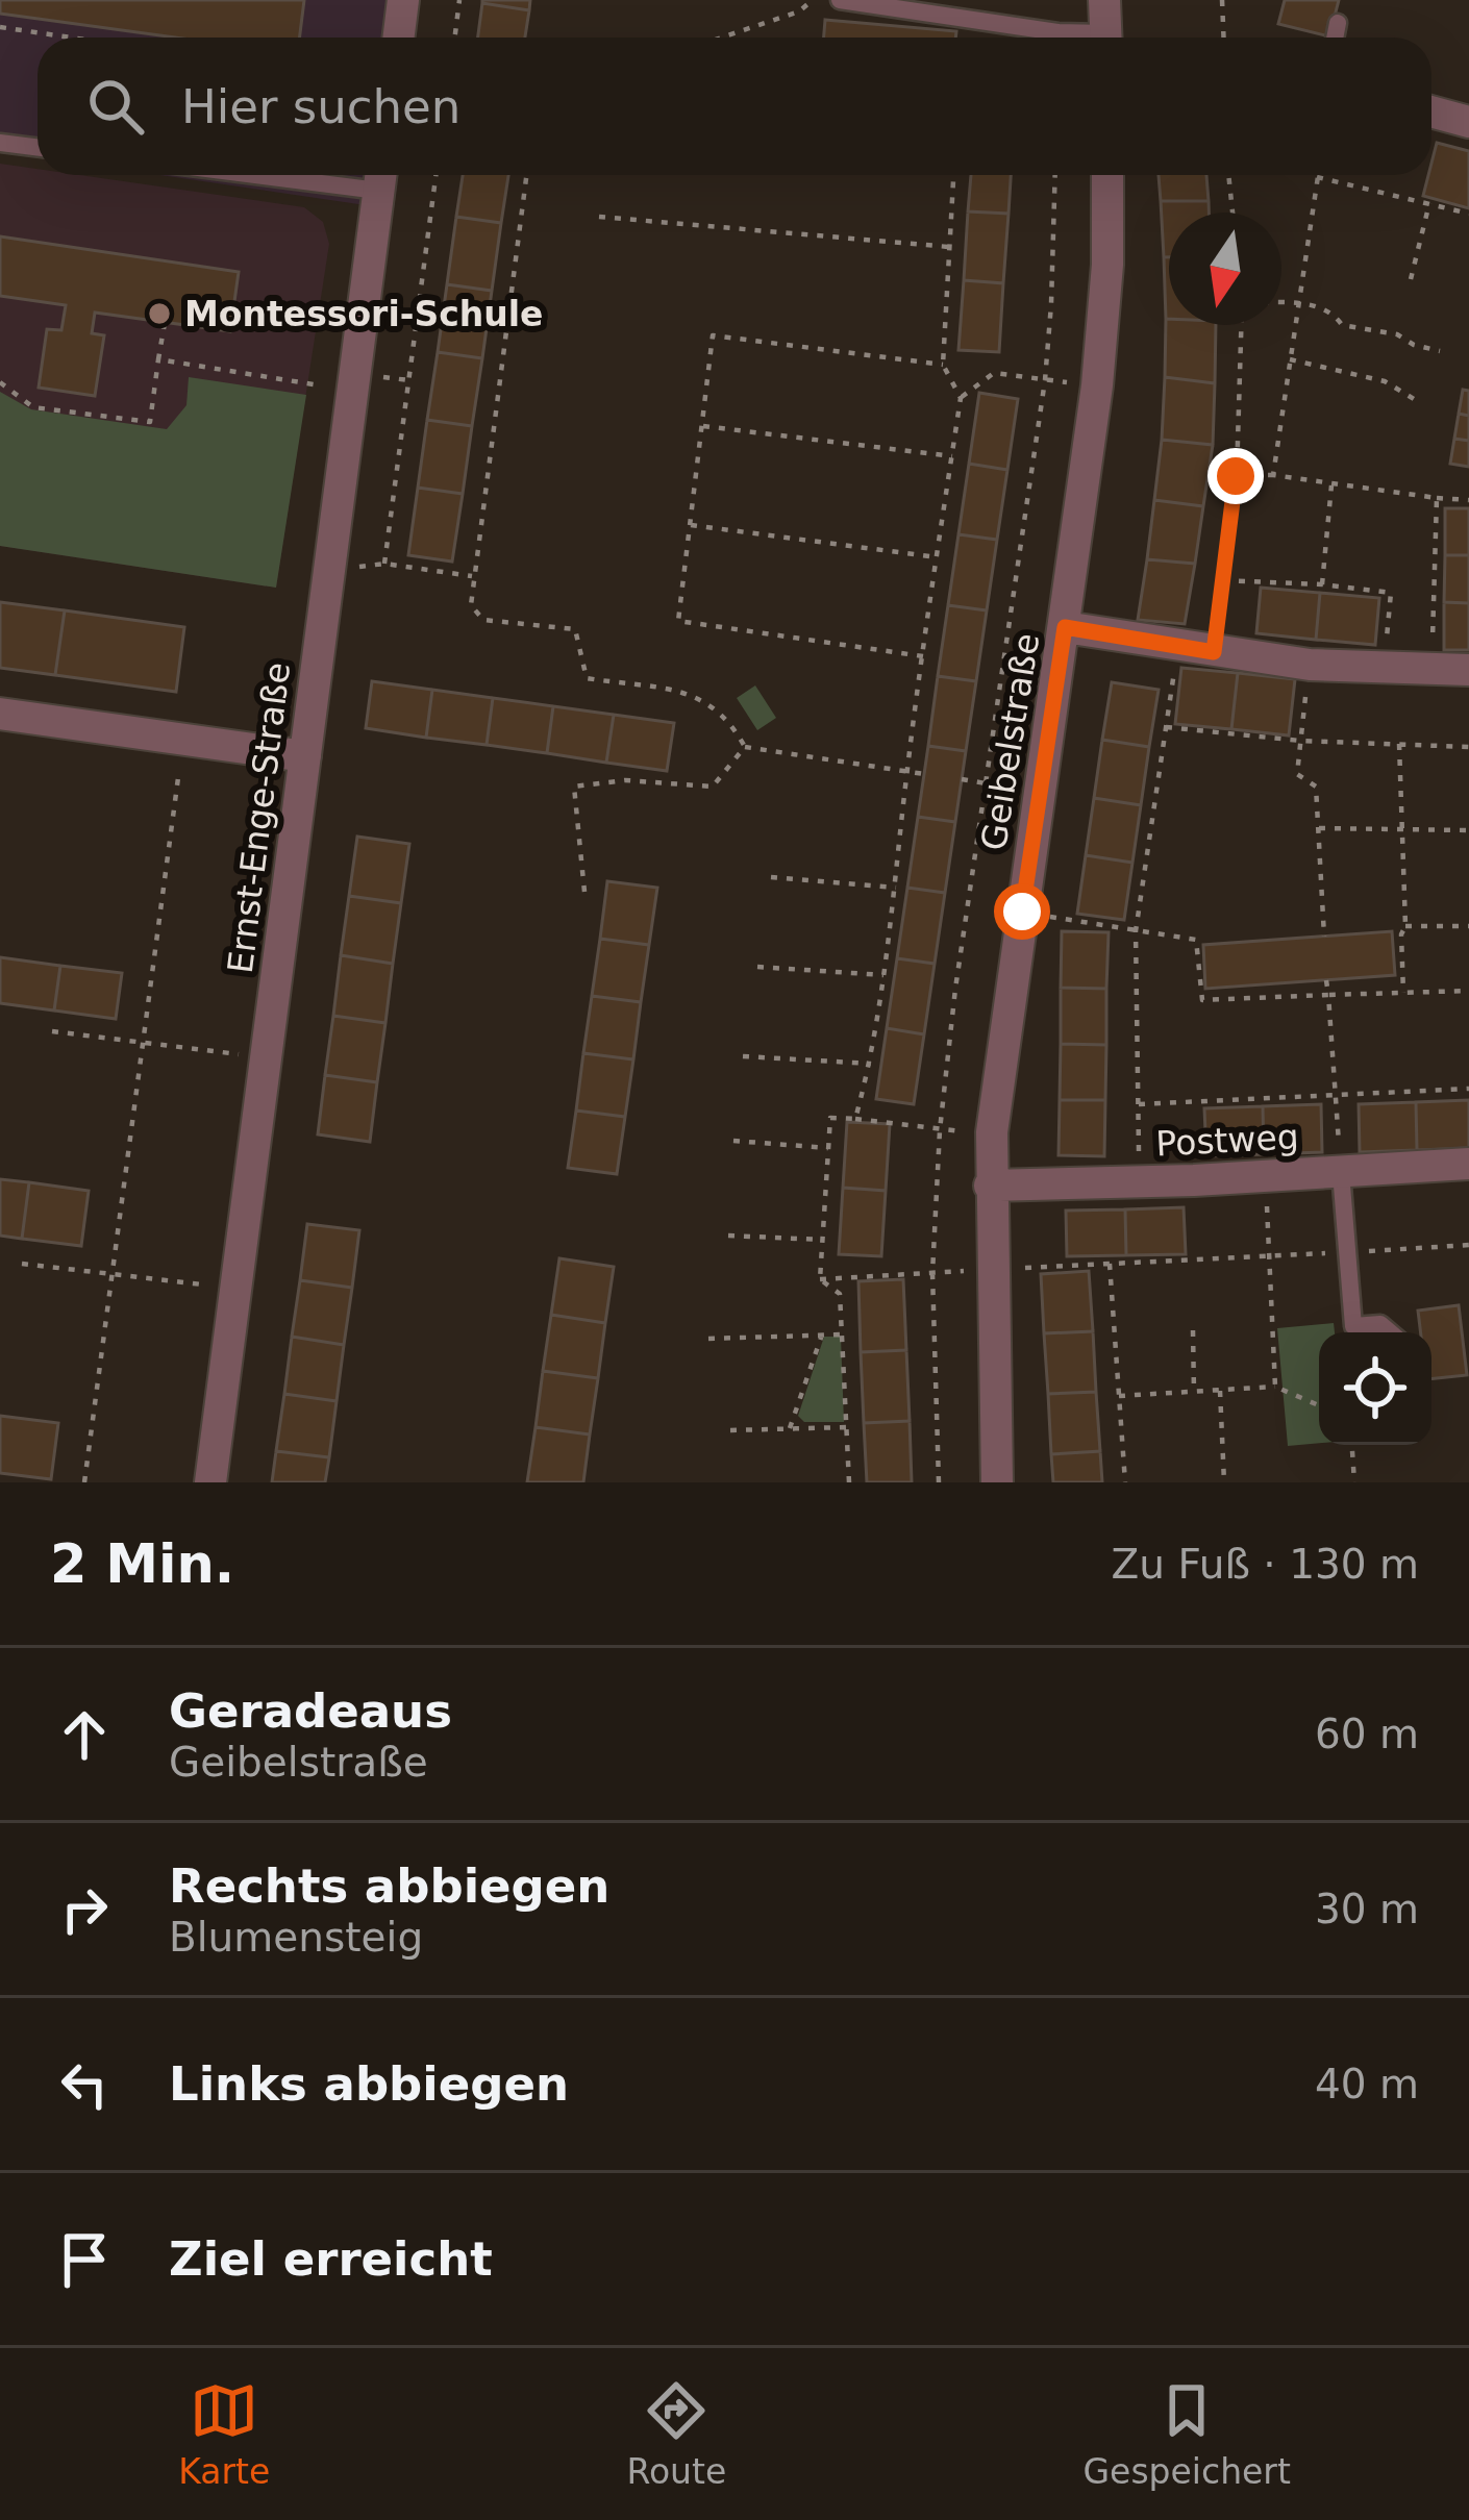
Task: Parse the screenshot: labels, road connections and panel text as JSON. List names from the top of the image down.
{
  "streets": {
    "street": ["Geibelstraße", "Ernst-Enge-Straße", "Postweg"]
  },
  "crossings": [
    ["Geibelstraße", "Postweg"]
  ],
  "places": ["Montessori-Schule"],
  "north": "bottom",
  "page": {
    "search": "Hier suchen",
    "heading": ["2 Min.", "Zu Fuß · 130 m"],
    "list": [
      ["Geradeaus", "Geibelstraße", "60 m"],
      ["Rechts abbiegen", "Blumensteig", "30 m"],
      ["Links abbiegen", "40 m"],
      "Ziel erreicht"
    ],
    "nav": ["Karte", "Route", "Gespeichert"]
  }
}
